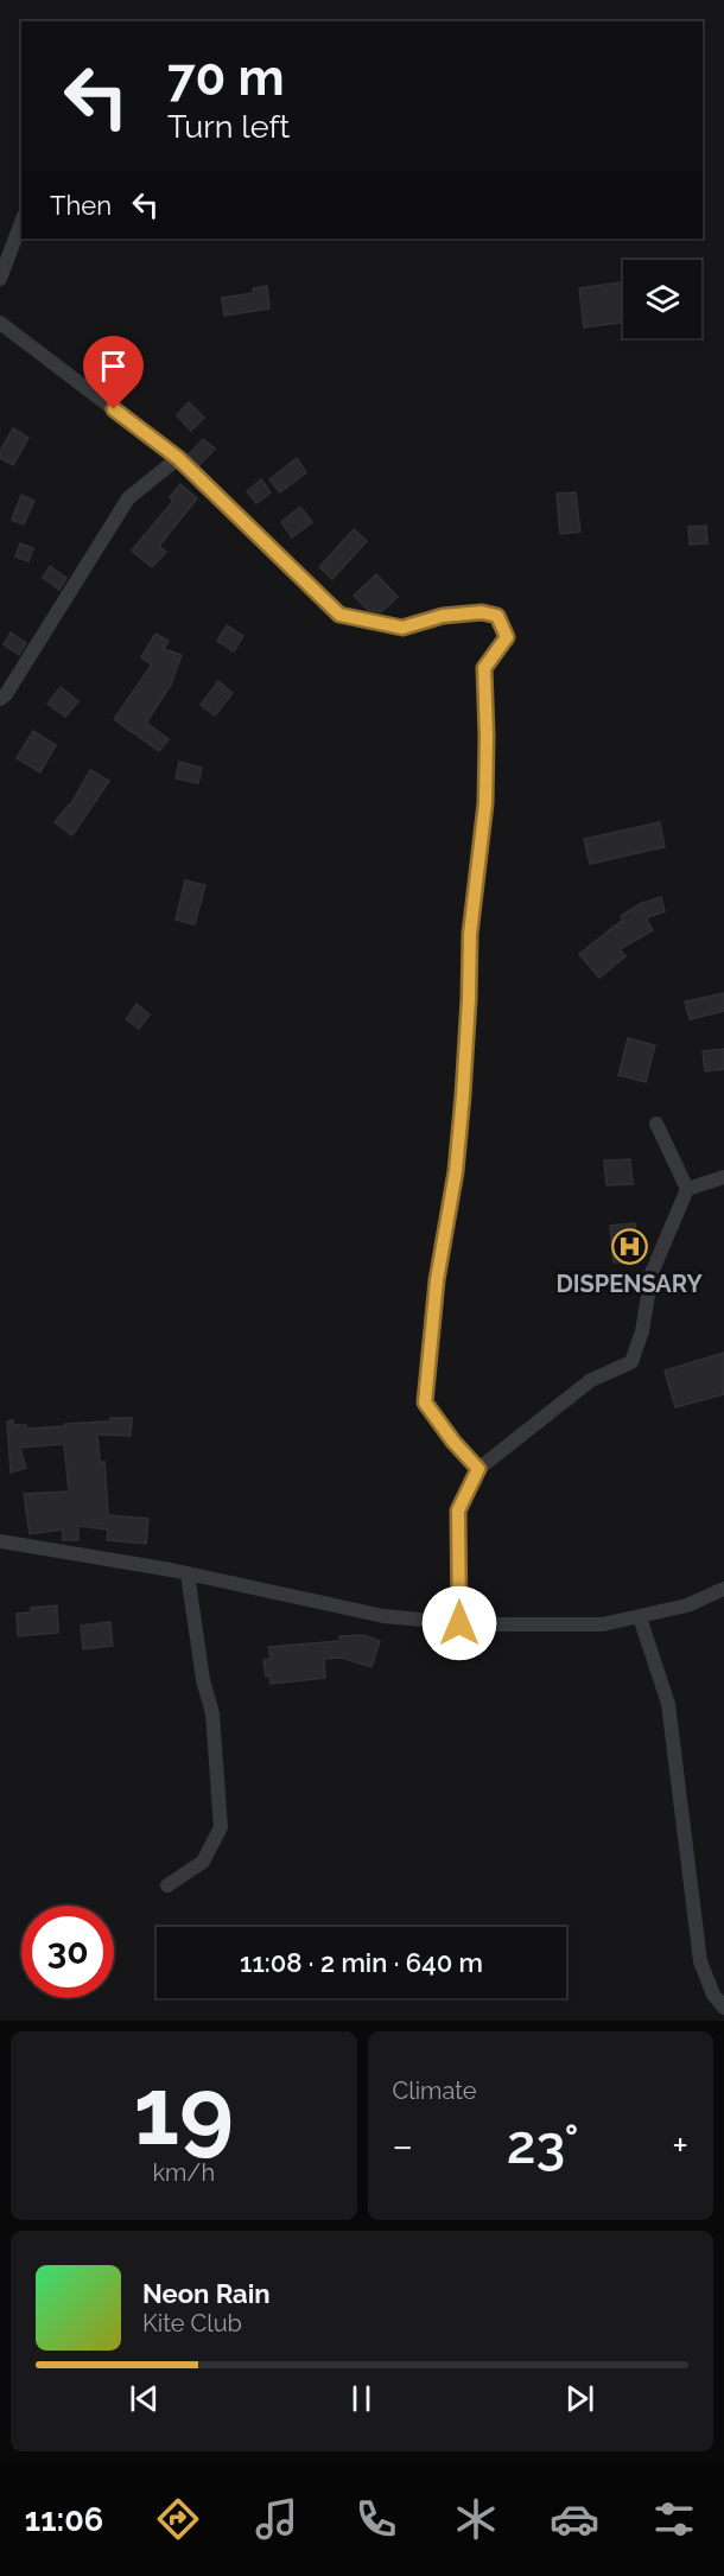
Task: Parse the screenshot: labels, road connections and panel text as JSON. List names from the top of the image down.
{
  "places": {
    "hospital": ["DISPENSARY"]
  },
  "page": {
    "turn": ["70 m", "Turn left"],
    "then": "Then",
    "limit": "30",
    "trip": "11:08 · 2 min · 640 m",
    "tile": [
      ["19", "km/h"],
      "Climate"
    ],
    "heat": ["−", "23°", "+"],
    "song": ["Neon Rain", "Kite Club"],
    "tabs": "11:06"
  }
}
